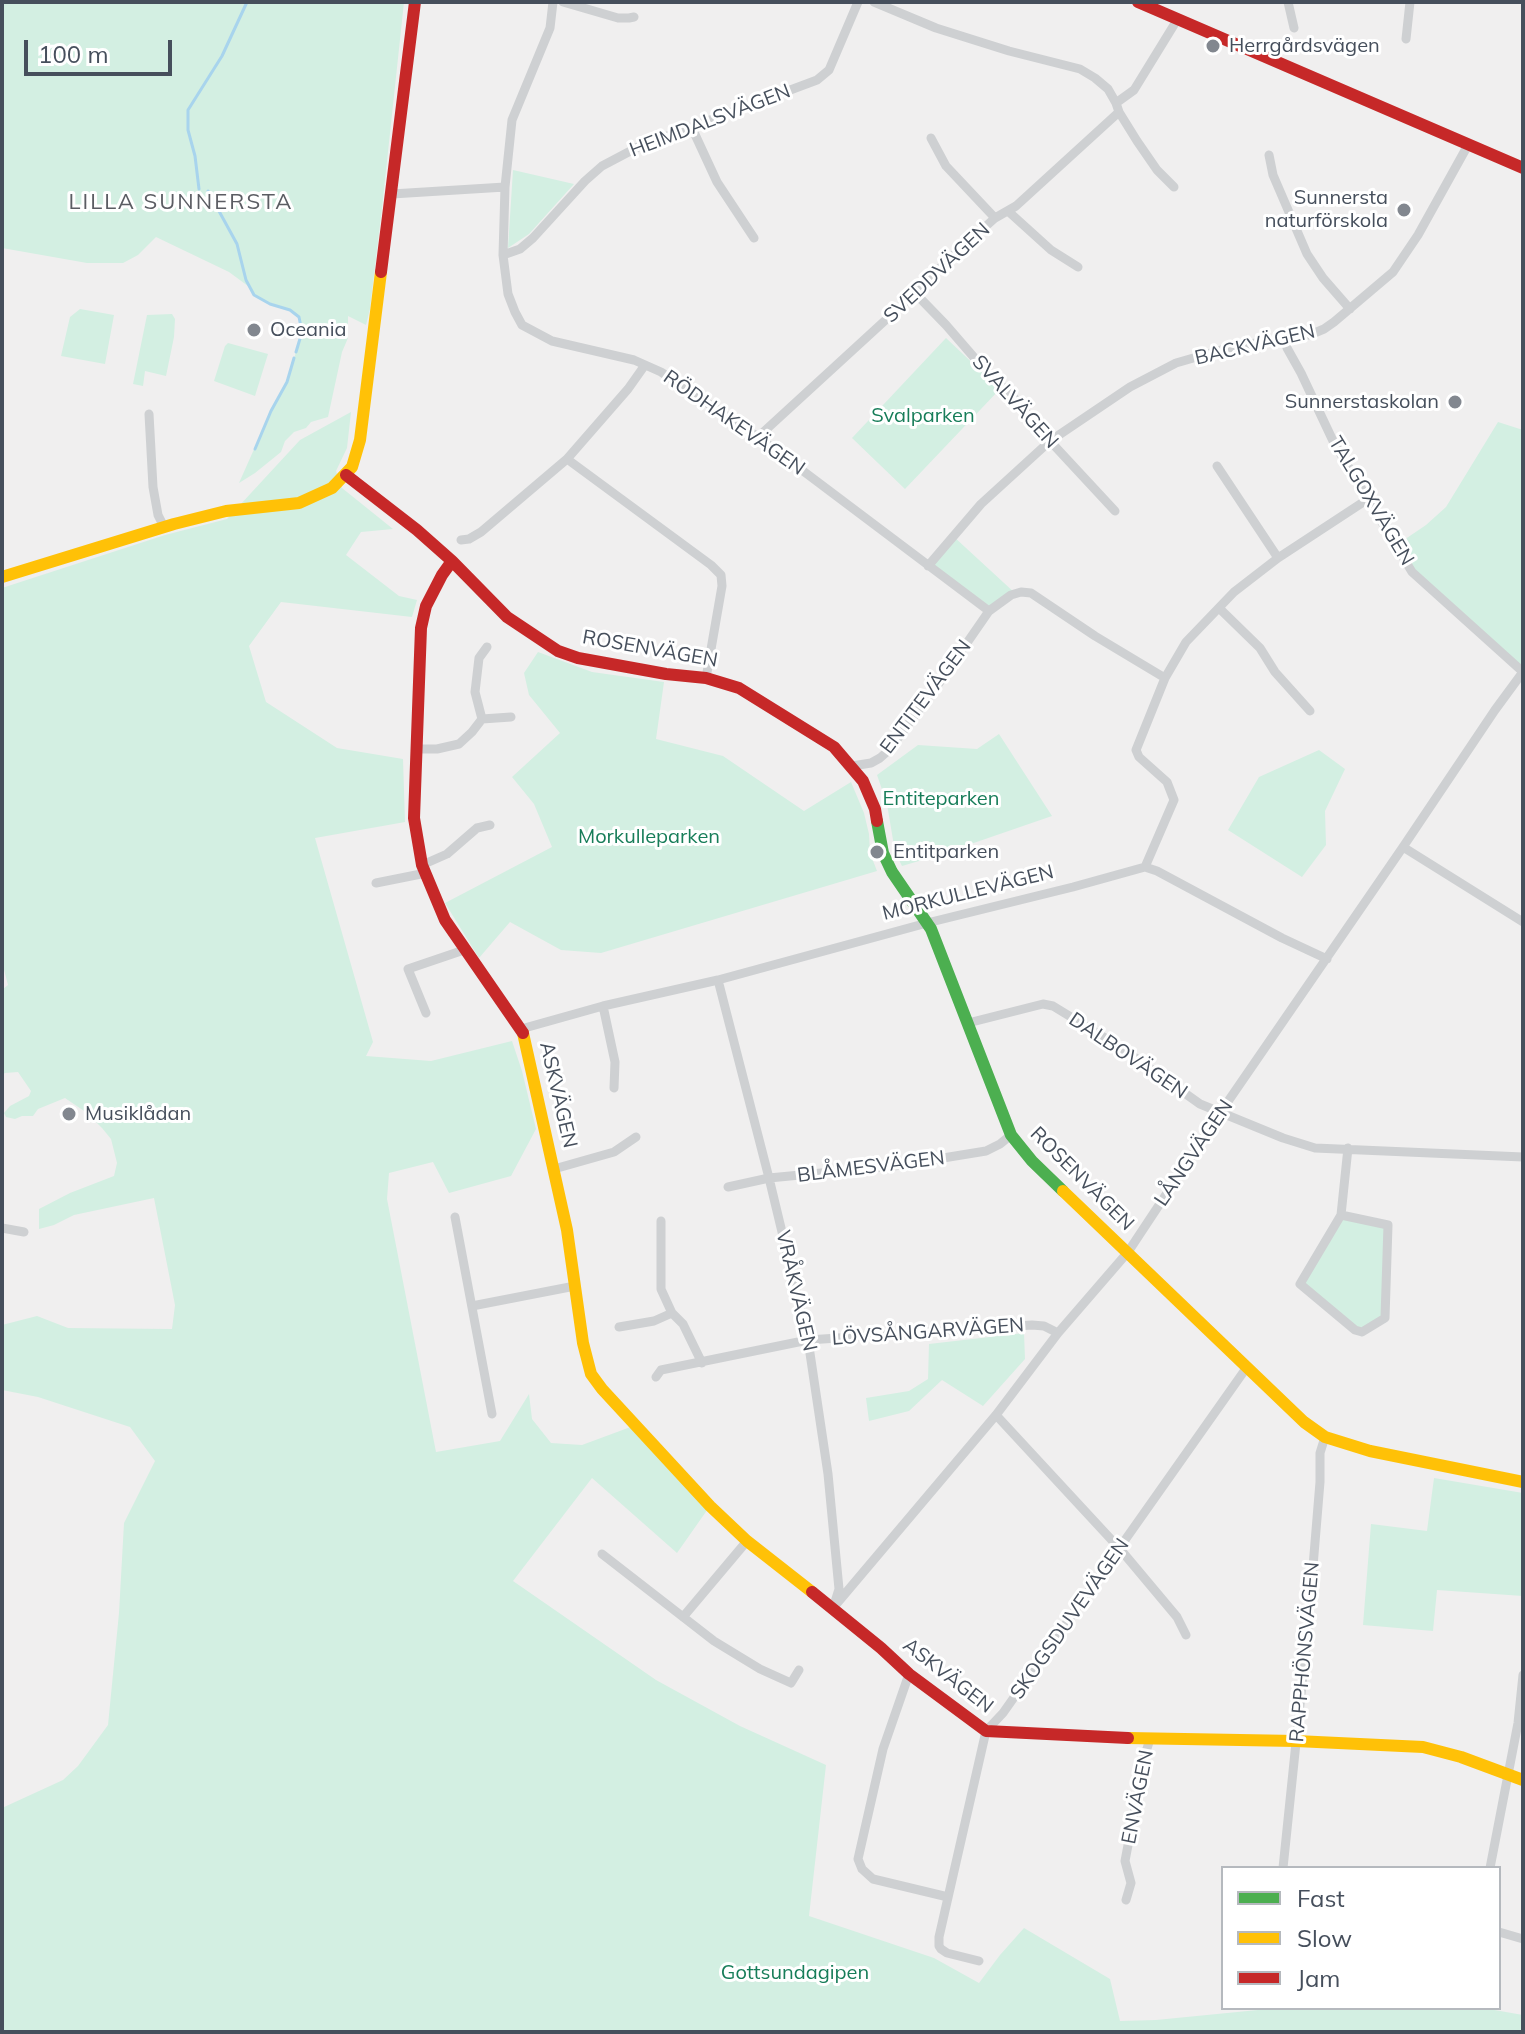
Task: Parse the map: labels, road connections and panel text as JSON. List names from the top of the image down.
{
  "streets": {
    "street": [
      "HEIMDALSVÄGEN",
      "SVEDDVÄGEN",
      "BACKVÄGEN",
      "SVALVÄGEN",
      "RÖDHAKEVÄGEN",
      "TALGOXVÄGEN",
      "ROSENVÄGEN",
      "ENTITEVÄGEN",
      "MORKULLEVÄGEN",
      "DALBOVÄGEN",
      "ASKVÄGEN",
      "LÅNGVÄGEN",
      "BLÅMESVÄGEN",
      "VRÅKVÄGEN",
      "LÖVSÅNGARVÄGEN",
      "SKOGSDUVEVÄGEN",
      "RAPPHÖNSVÄGEN",
      "ENVÄGEN"
    ]
  },
  "crossings": [
    ["HEIMDALSVÄGEN", "RÖDHAKEVÄGEN"],
    ["SVEDDVÄGEN", "SVALVÄGEN"],
    ["SVEDDVÄGEN", "RÖDHAKEVÄGEN"],
    ["BACKVÄGEN", "SVALVÄGEN"],
    ["BACKVÄGEN", "RÖDHAKEVÄGEN"],
    ["BACKVÄGEN", "TALGOXVÄGEN"],
    ["RÖDHAKEVÄGEN", "ENTITEVÄGEN"],
    ["TALGOXVÄGEN", "LÅNGVÄGEN"],
    ["ROSENVÄGEN", "ENTITEVÄGEN"],
    ["ROSENVÄGEN", "MORKULLEVÄGEN"],
    ["ROSENVÄGEN", "DALBOVÄGEN"],
    ["ROSENVÄGEN", "LÅNGVÄGEN"],
    ["ROSENVÄGEN", "BLÅMESVÄGEN"],
    ["ROSENVÄGEN", "SKOGSDUVEVÄGEN"],
    ["ROSENVÄGEN", "RAPPHÖNSVÄGEN"],
    ["MORKULLEVÄGEN", "ASKVÄGEN"],
    ["MORKULLEVÄGEN", "VRÅKVÄGEN"],
    ["DALBOVÄGEN", "LÅNGVÄGEN"],
    ["ASKVÄGEN", "LÅNGVÄGEN"],
    ["ASKVÄGEN", "VRÅKVÄGEN"],
    ["ASKVÄGEN", "SKOGSDUVEVÄGEN"],
    ["ASKVÄGEN", "RAPPHÖNSVÄGEN"],
    ["ASKVÄGEN", "ENVÄGEN"],
    ["LÅNGVÄGEN", "VRÅKVÄGEN"],
    ["LÅNGVÄGEN", "LÖVSÅNGARVÄGEN"],
    ["BLÅMESVÄGEN", "VRÅKVÄGEN"],
    ["VRÅKVÄGEN", "LÖVSÅNGARVÄGEN"]
  ],
  "districts": ["LILLA SUNNERSTA"],
  "parks": [
    "Svalparken",
    "Entiteparken",
    "Morkulleparken",
    "Gottsundagipen"
  ],
  "places": [
    "Herrgårdsvägen",
    "Sunnersta naturförskola",
    "Oceania",
    "Sunnerstaskolan",
    "Entitparken",
    "Musiklådan"
  ],
  "legend": ["Fast", "Slow", "Jam"],
  "scale_bar": "100 m"
}
